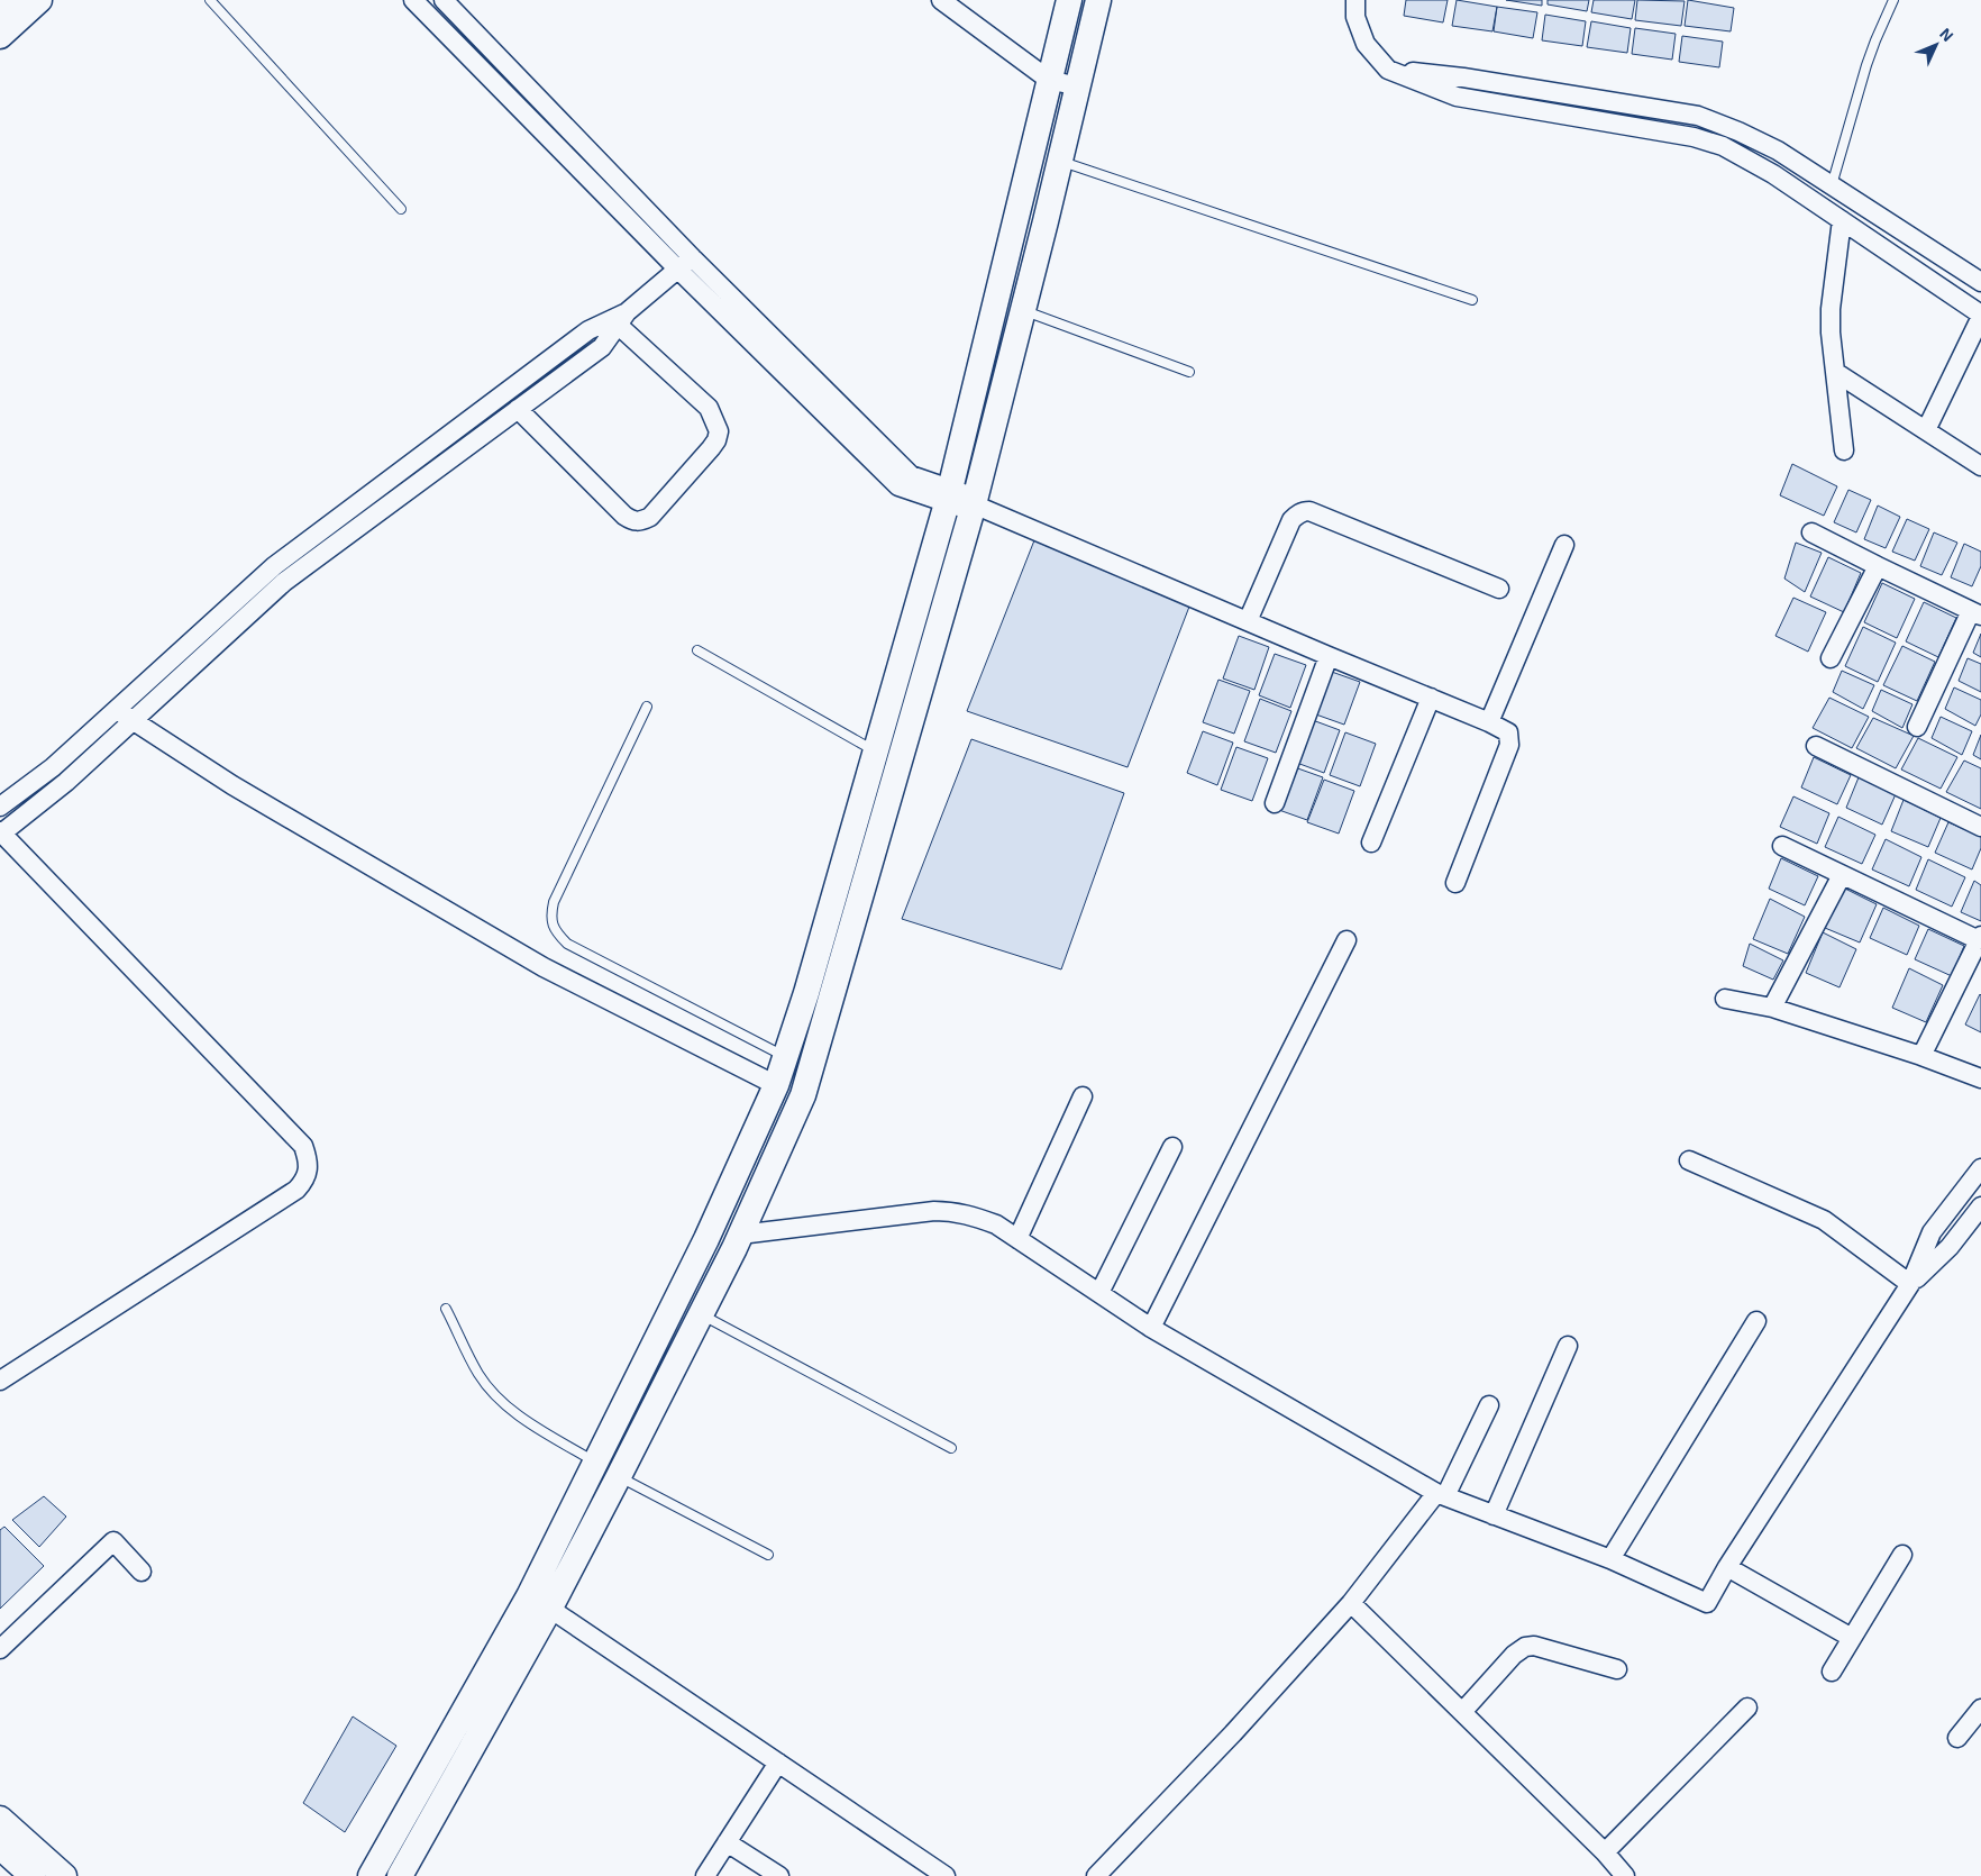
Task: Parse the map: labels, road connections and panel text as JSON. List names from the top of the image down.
{
  "north": "top right"
}
